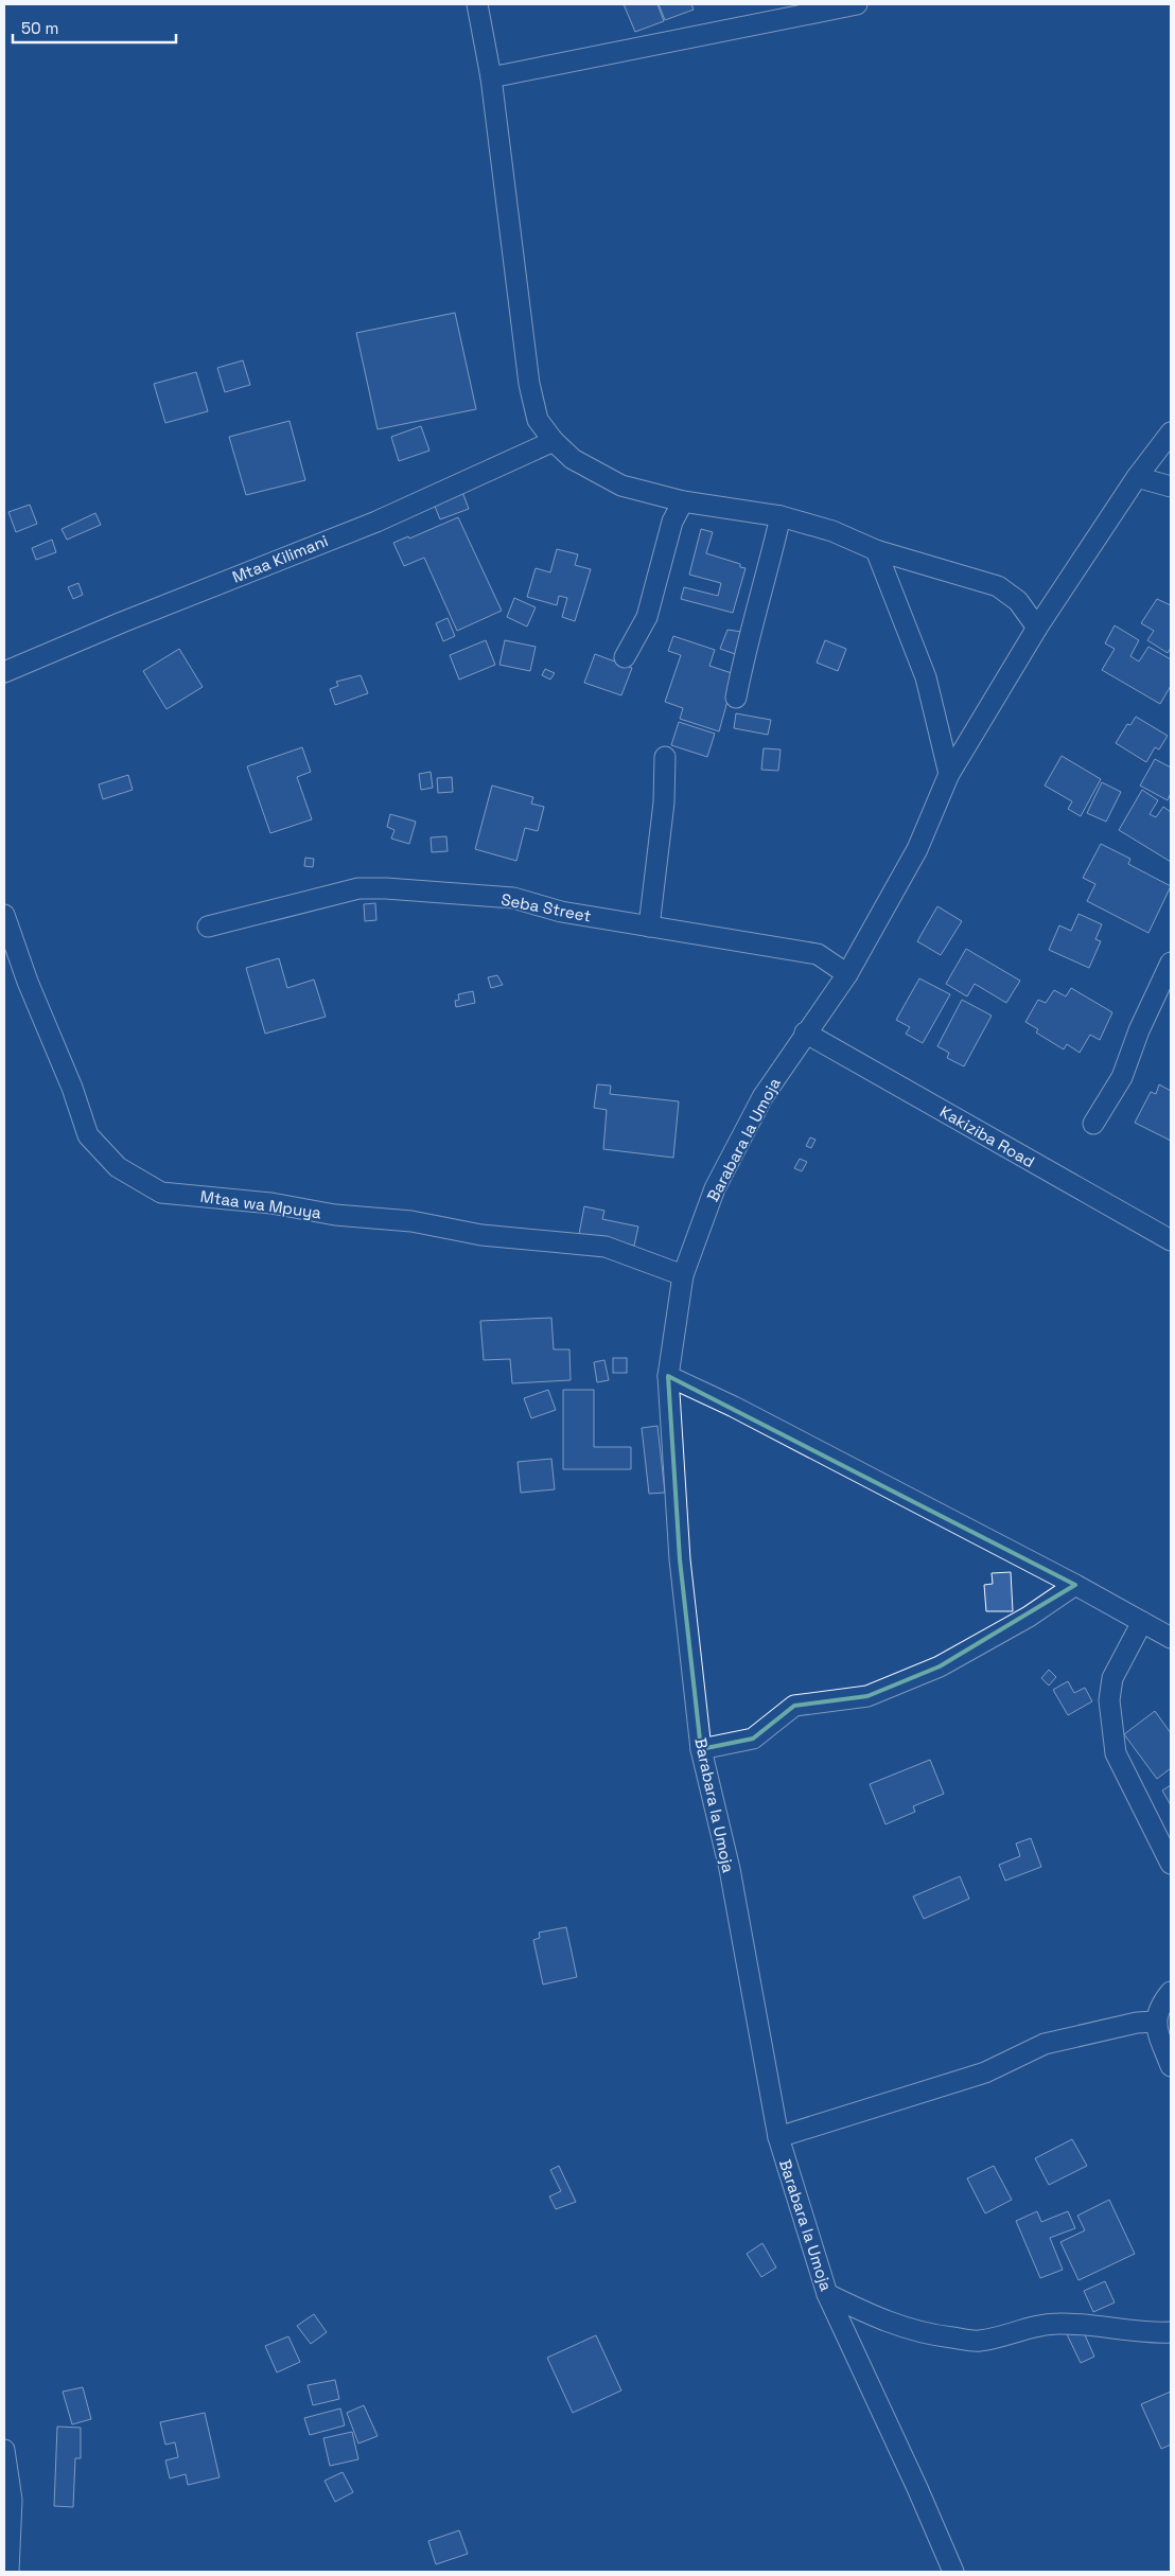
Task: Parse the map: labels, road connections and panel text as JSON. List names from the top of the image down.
{
  "streets": {
    "street": [
      "Mtaa Kilimani",
      "Seba Street",
      "Kakiziba Road",
      "Barabara la Umoja",
      "Mtaa wa Mpuya"
    ]
  },
  "crossings": [
    ["Seba Street", "Barabara la Umoja"],
    ["Kakiziba Road", "Barabara la Umoja"],
    ["Barabara la Umoja", "Mtaa wa Mpuya"]
  ],
  "scale_bar": "50 m"
}
